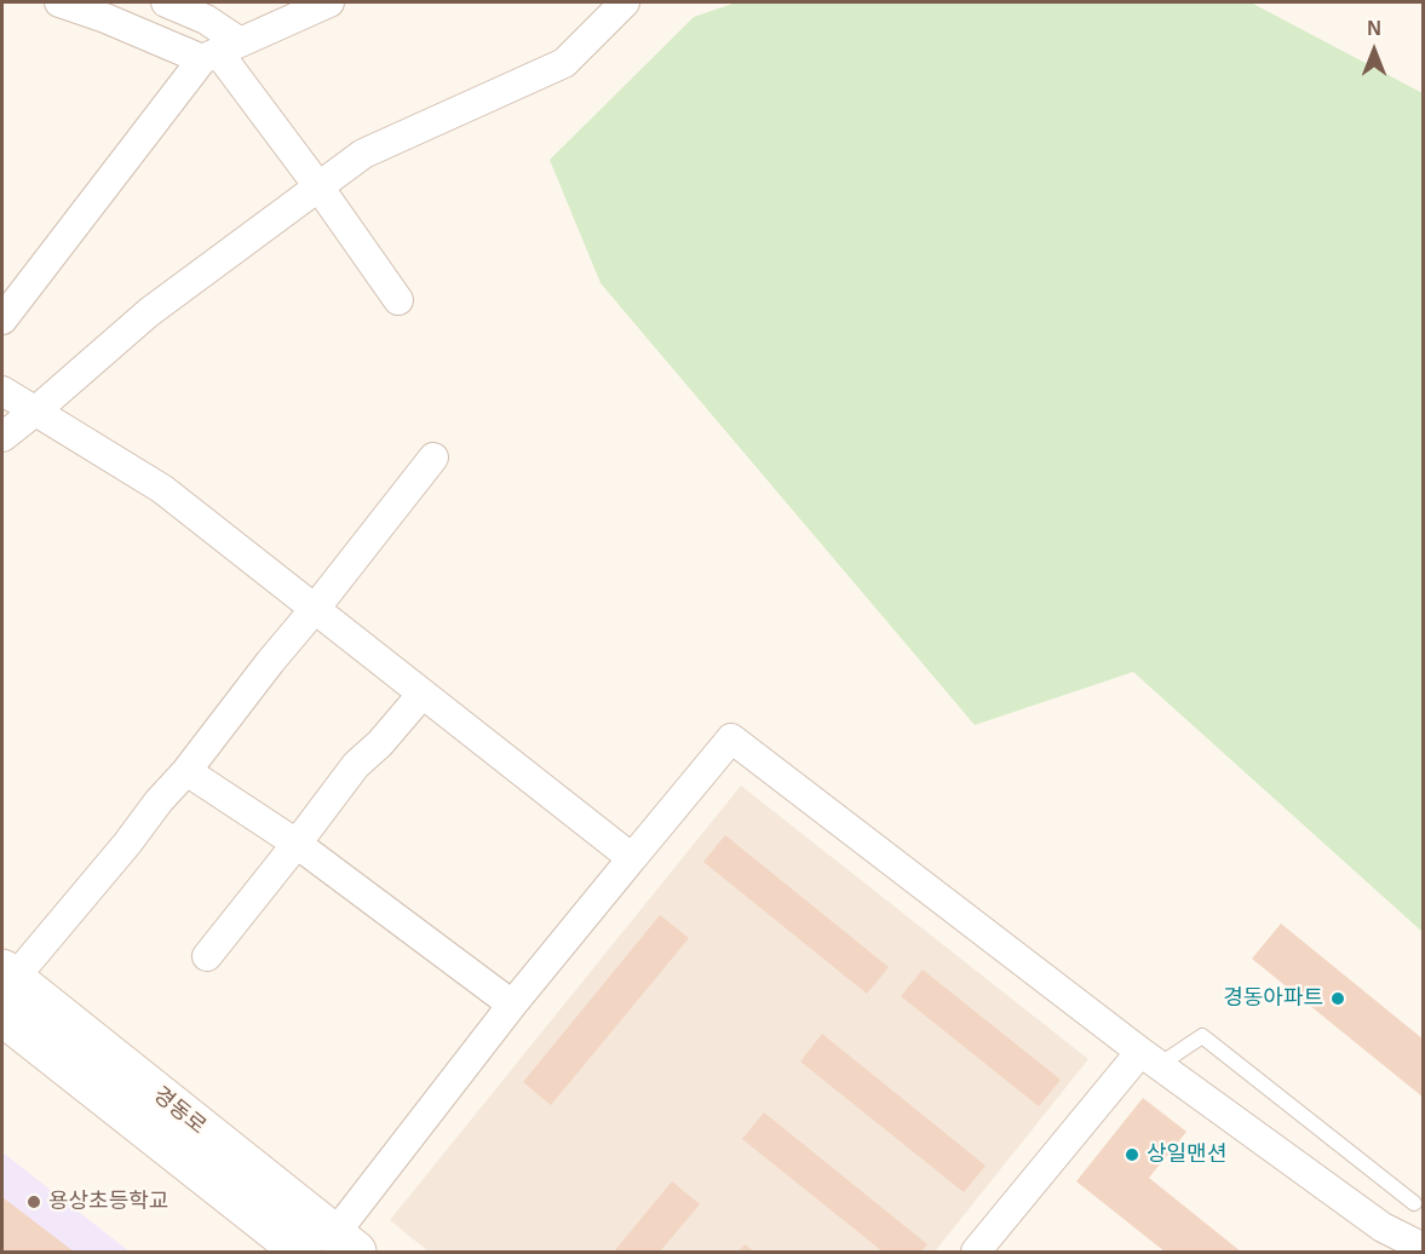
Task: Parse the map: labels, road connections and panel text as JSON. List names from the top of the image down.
{
  "streets": {
    "street": ["경동로"]
  },
  "places": ["경동아파트", "상일맨션", "용상초등학교"],
  "north": "top"
}
